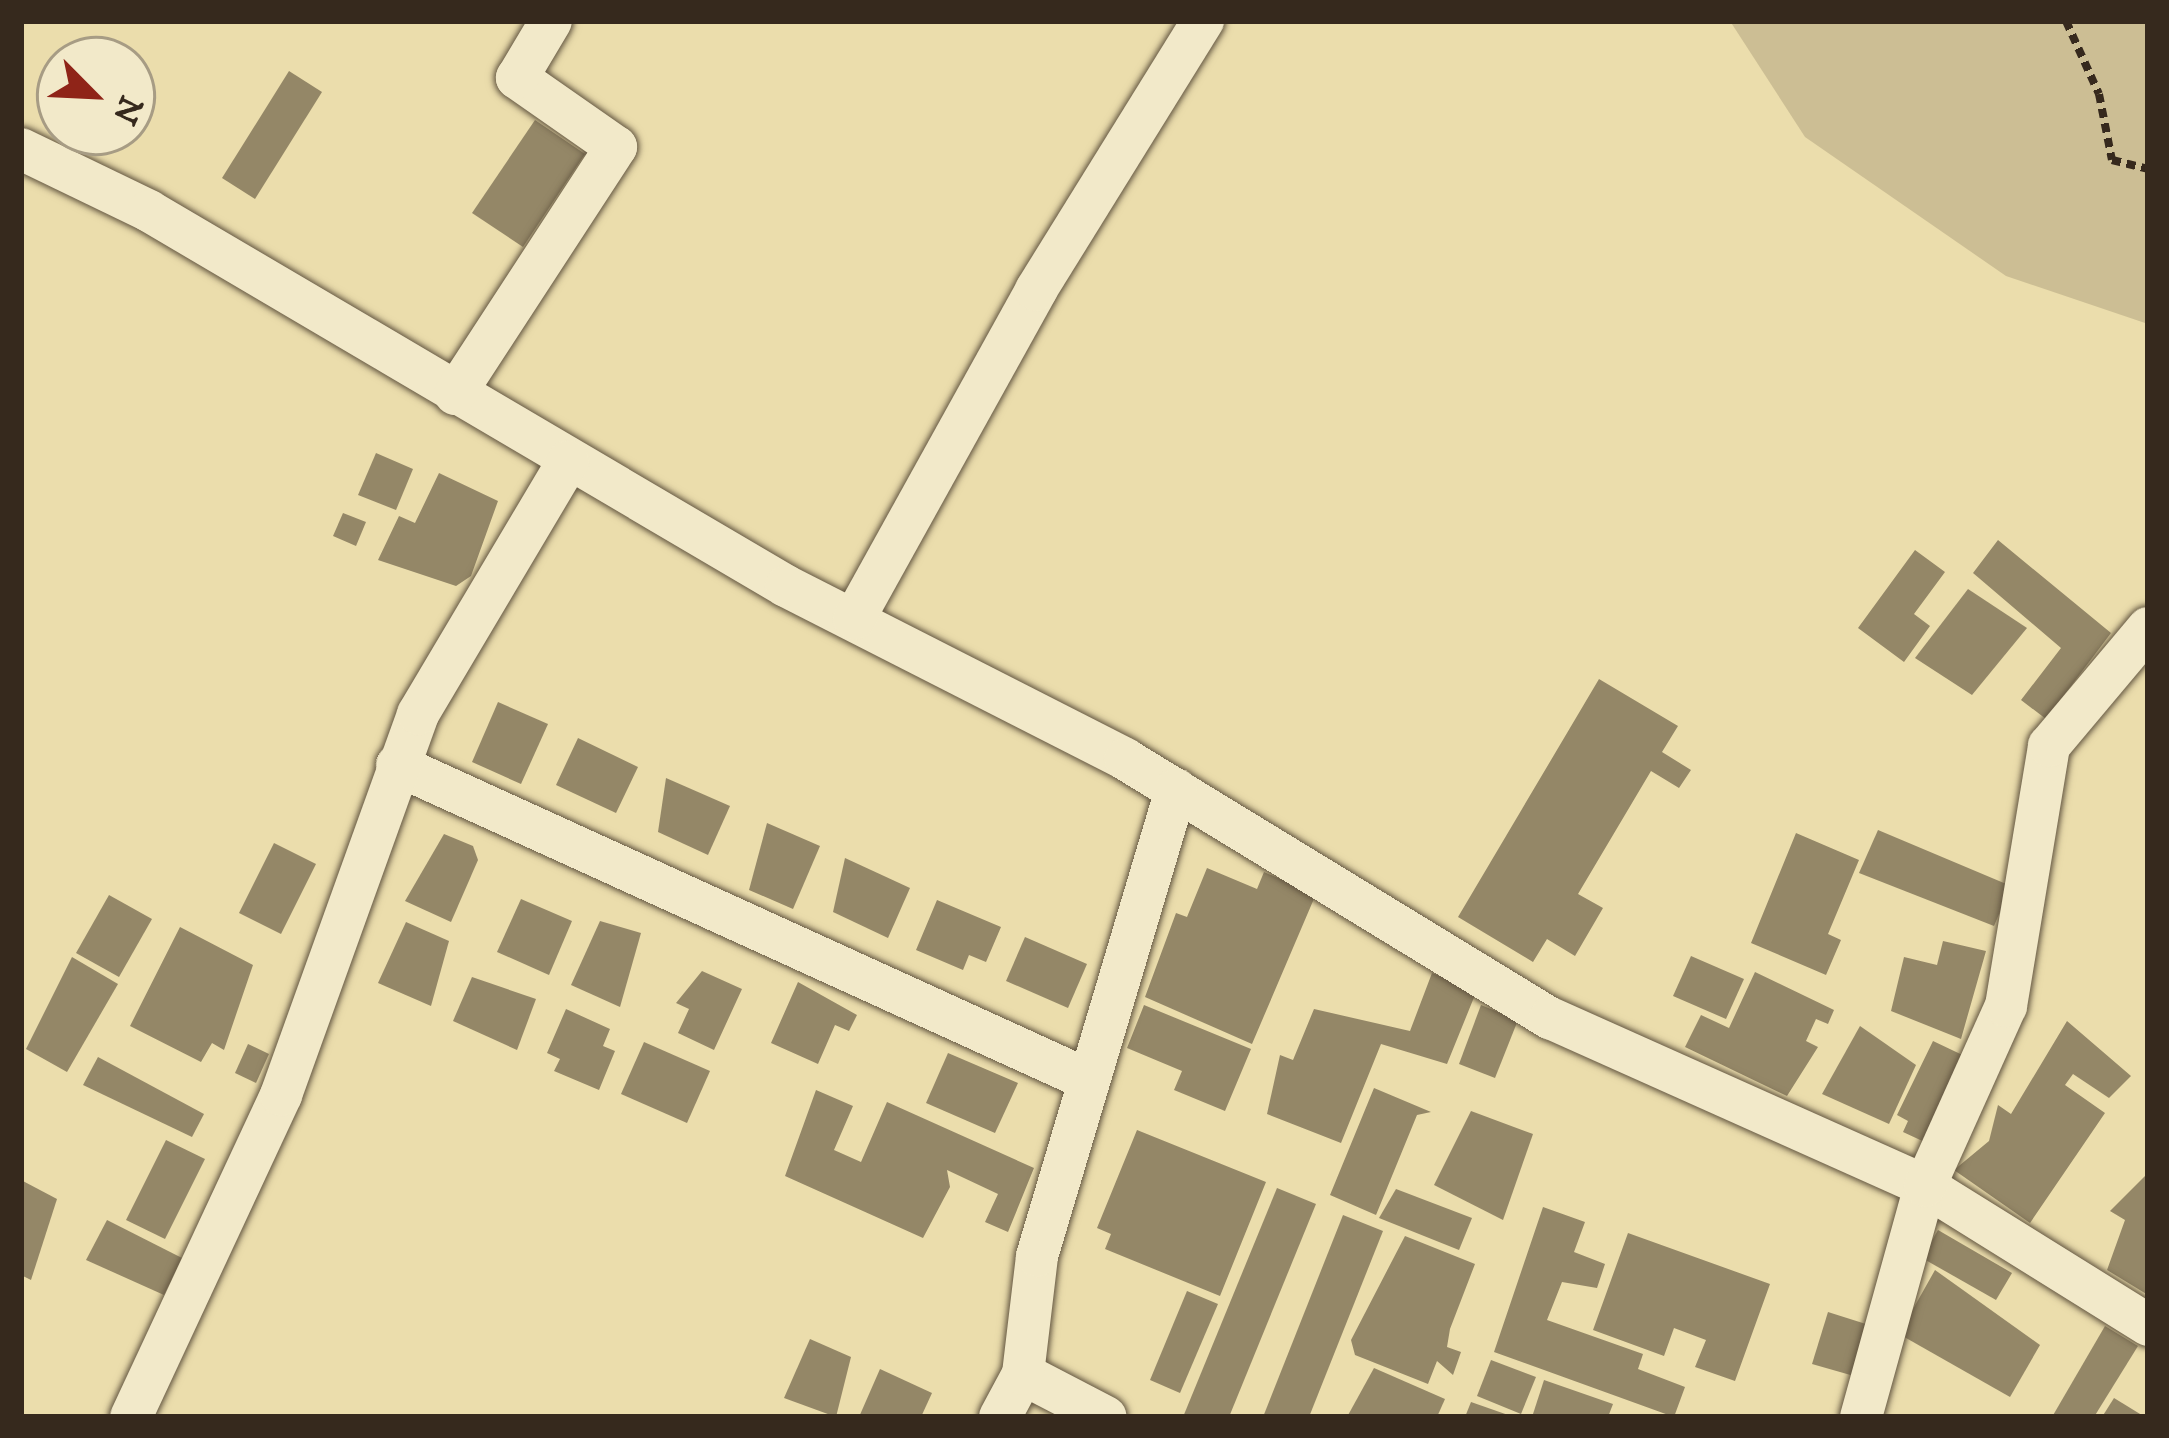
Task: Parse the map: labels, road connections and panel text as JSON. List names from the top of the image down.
{
  "north": "bottom right"
}
